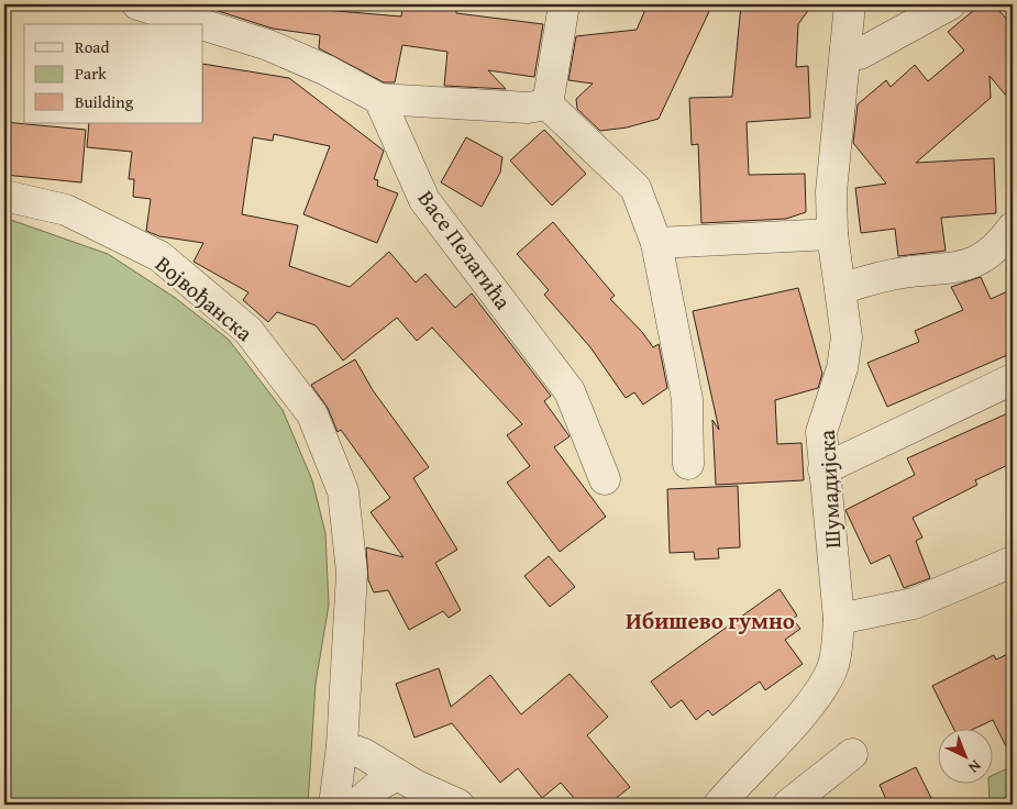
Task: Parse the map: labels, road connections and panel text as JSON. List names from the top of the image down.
{
  "streets": {
    "street": ["Васе Пелагића", "Војвођанска", "Шумадијска"]
  },
  "districts": ["Ибишево гумно"],
  "legend": ["Road", "Park", "Building"],
  "north": "bottom right"
}
